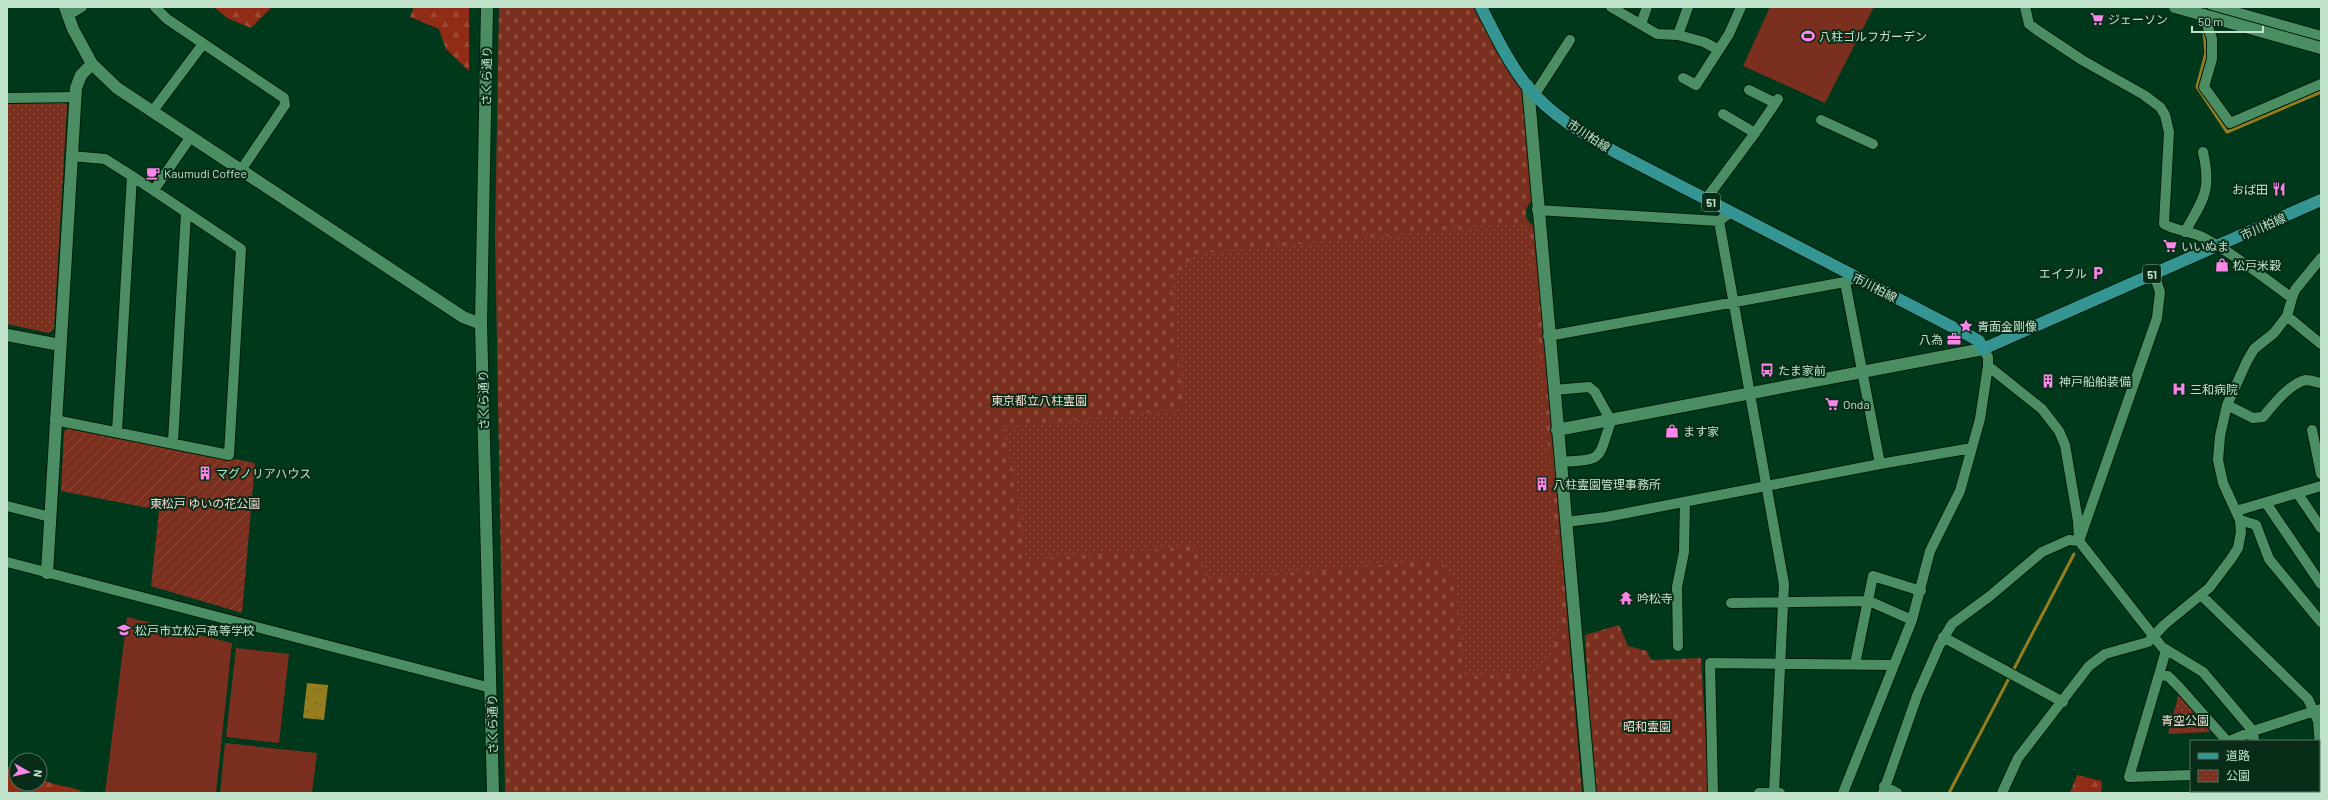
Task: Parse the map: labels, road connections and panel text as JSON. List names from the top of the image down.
{
  "streets": {
    "main road": ["市川柏線", "51"],
    "street": ["さくら通り"]
  },
  "parks": [
    "東京都立八柱霊園",
    "東松戸 ゆいの花公園",
    "青空公園",
    "昭和霊園"
  ],
  "places": {
    "supermarket": ["ジェーソン", "いいぬま", "Onda"],
    "sports": ["八柱ゴルフガーデン"],
    "cafe": ["Kaumudi Coffee"],
    "restaurant": ["おば田"],
    "shop": ["松戸米穀", "ます家"],
    "parking": ["エイブル"],
    "place": ["青面金剛像"],
    "office": ["八為"],
    "bus stop": ["たま家前"],
    "building": ["神戸船舶装備", "マグノリアハウス", "八柱霊園管理事務所"],
    "hospital": ["三和病院"],
    "temple": ["吟松寺"],
    "school or university": ["松戸市立松戸高等学校"]
  },
  "legend": ["道路", "公園"],
  "scale_bar": "50 m",
  "north": "right"
}
